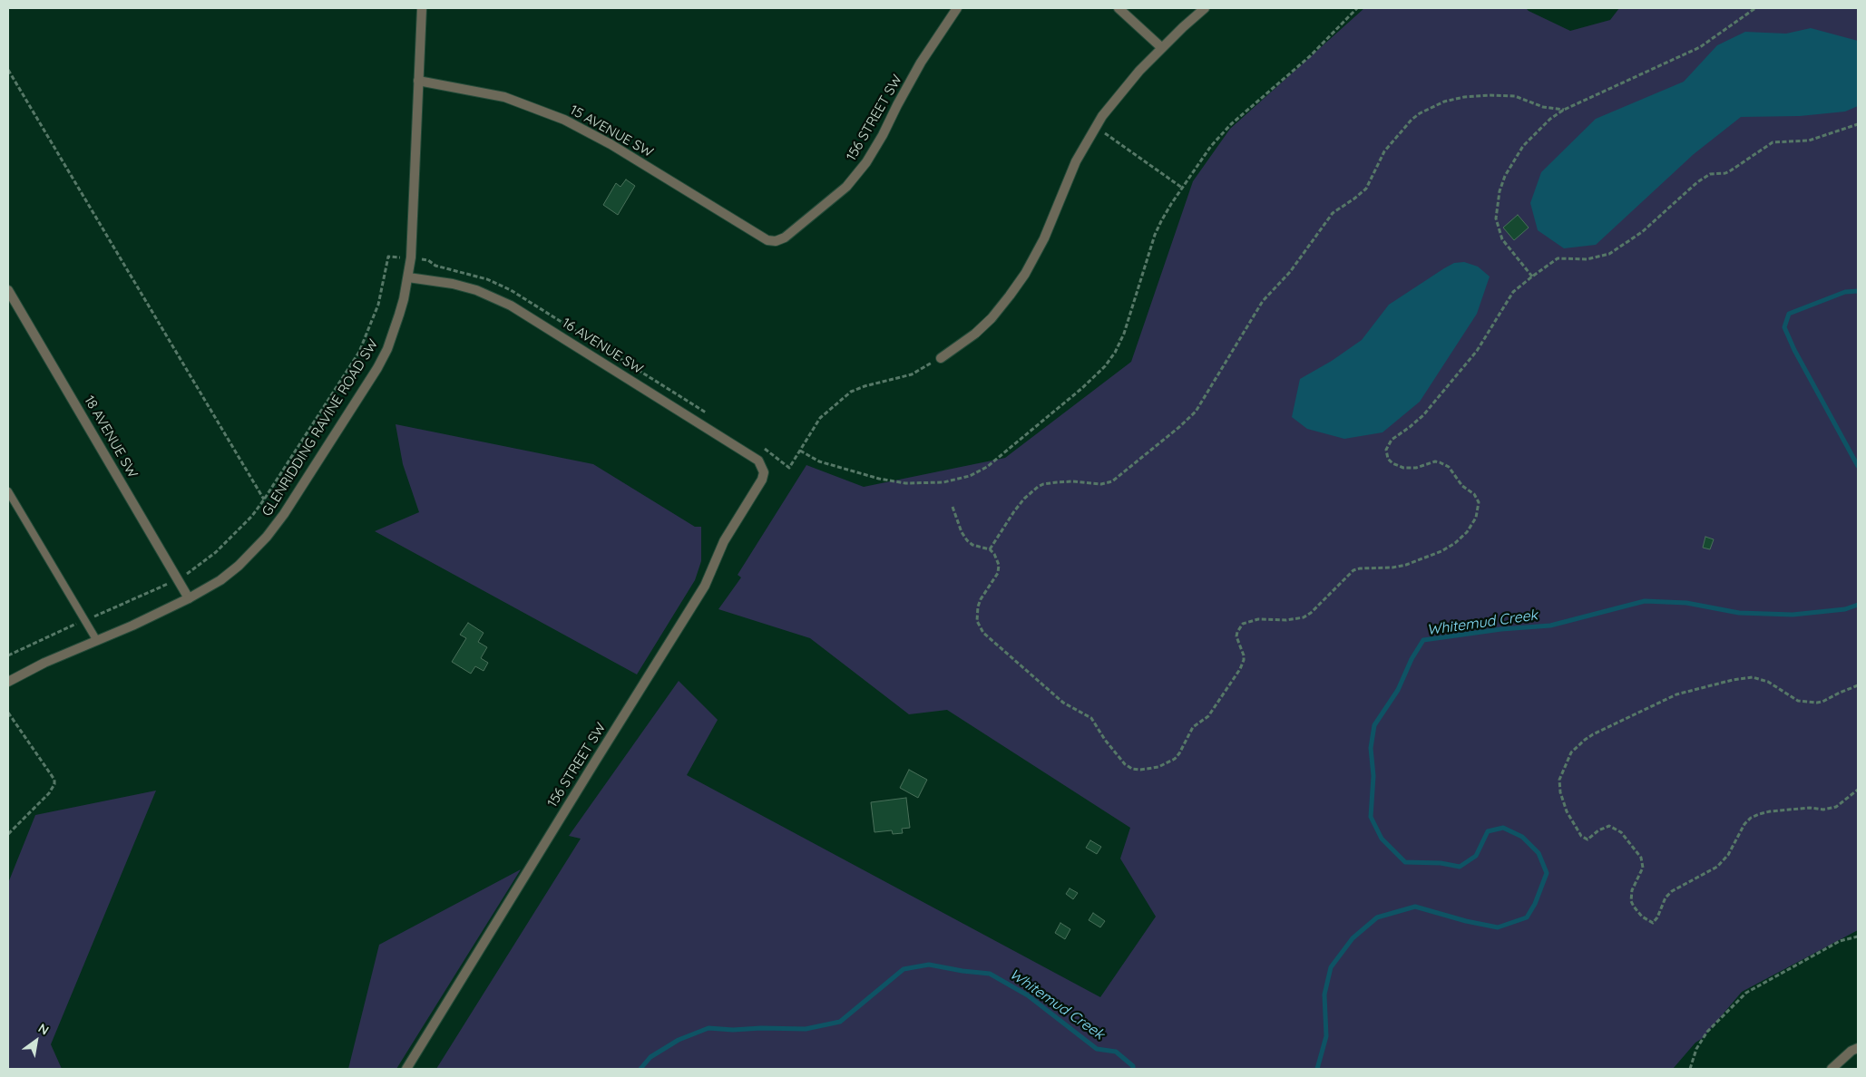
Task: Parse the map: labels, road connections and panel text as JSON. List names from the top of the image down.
{
  "streets": {
    "street": [
      "156 STREET SW",
      "15 AVENUE SW",
      "16 AVENUE SW",
      "GLENRIDDING RAVINE ROAD SW",
      "18 AVENUE SW"
    ]
  },
  "crossings": [
    ["156 STREET SW", "15 AVENUE SW"],
    ["156 STREET SW", "16 AVENUE SW"],
    ["15 AVENUE SW", "GLENRIDDING RAVINE ROAD SW"],
    ["16 AVENUE SW", "GLENRIDDING RAVINE ROAD SW"],
    ["GLENRIDDING RAVINE ROAD SW", "18 AVENUE SW"]
  ],
  "water": ["Whitemud Creek"],
  "north": "top right"
}
